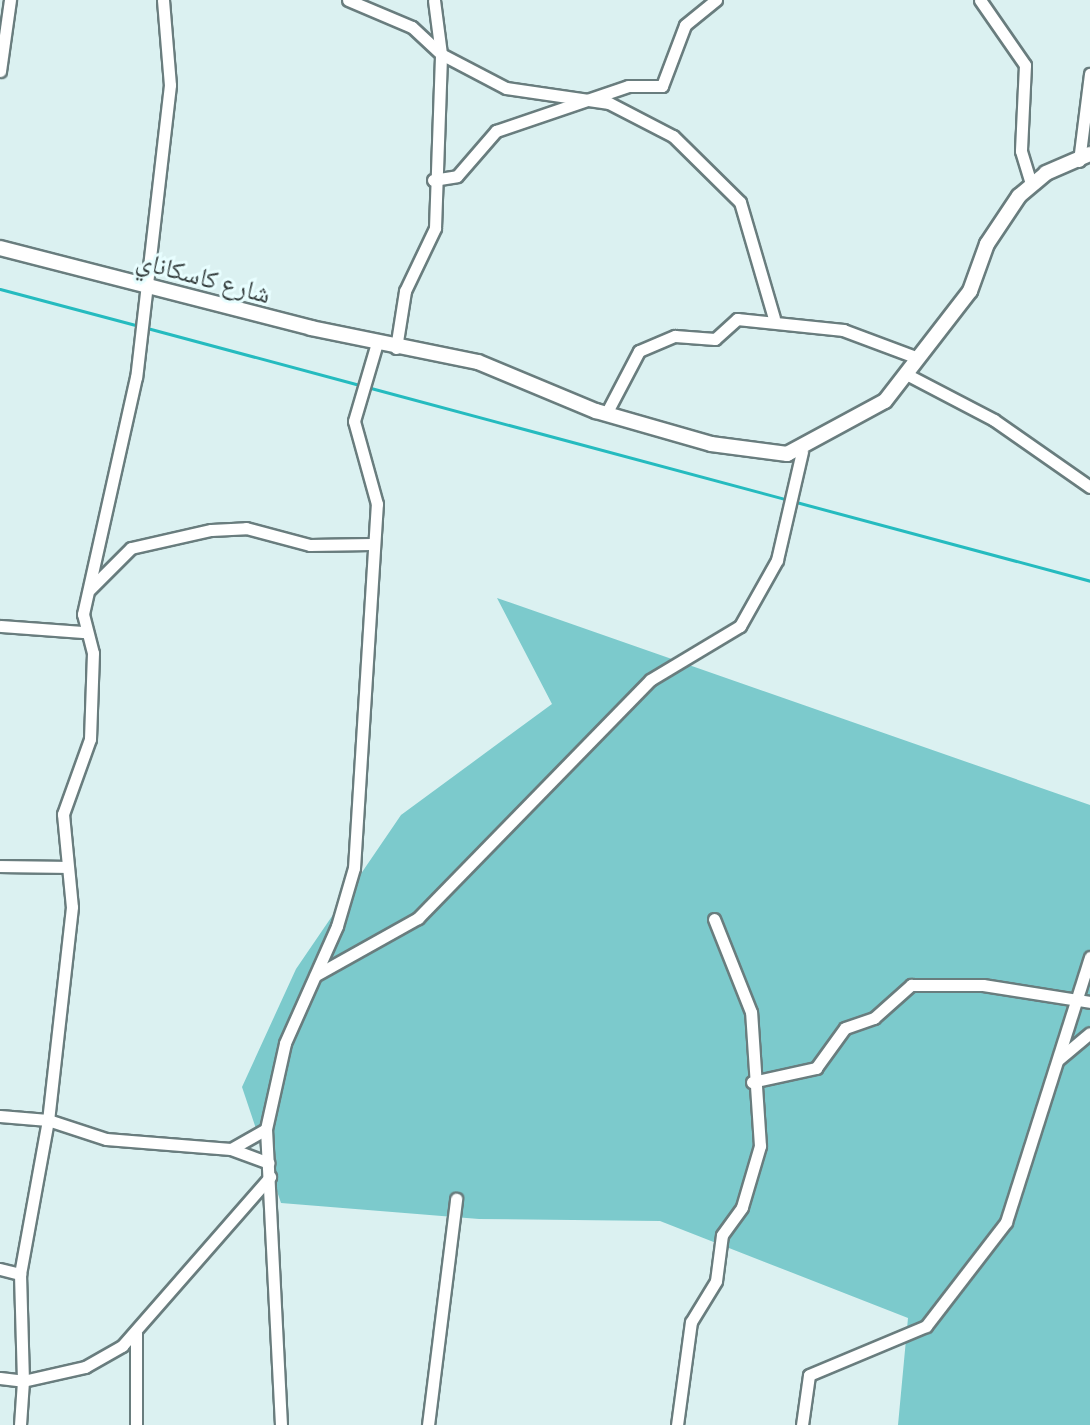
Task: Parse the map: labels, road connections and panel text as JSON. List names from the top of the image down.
{
  "streets": {
    "street": ["شارع كاسكاناي"]
  }
}
